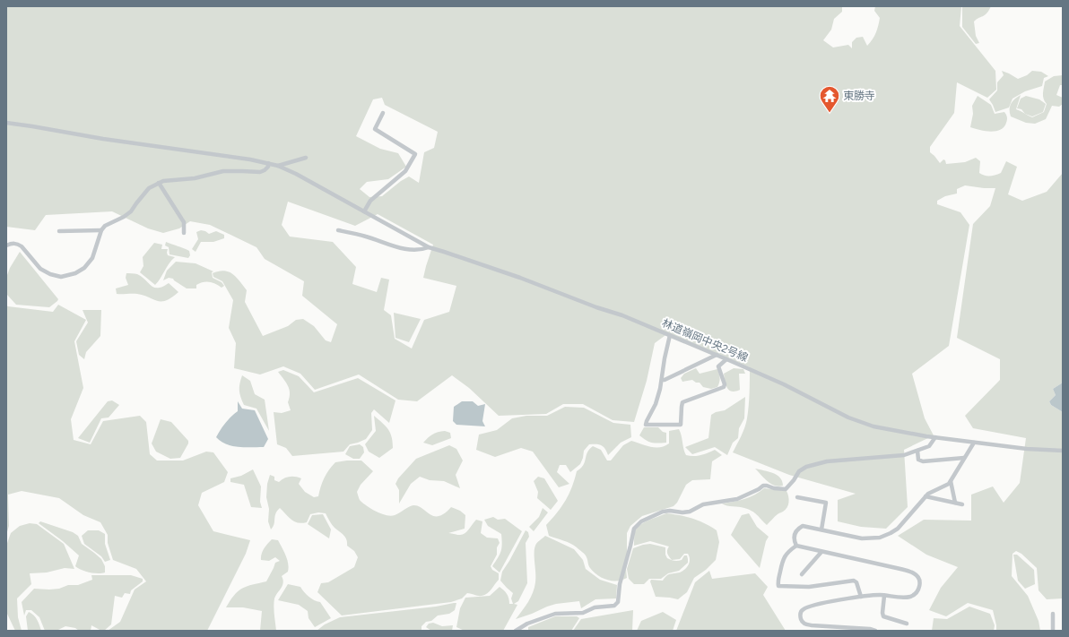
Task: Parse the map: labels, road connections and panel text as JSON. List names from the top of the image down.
{
  "streets": {
    "street": ["林道嶺岡中央2号線"]
  },
  "places": {
    "temple": ["東勝寺"]
  }
}
